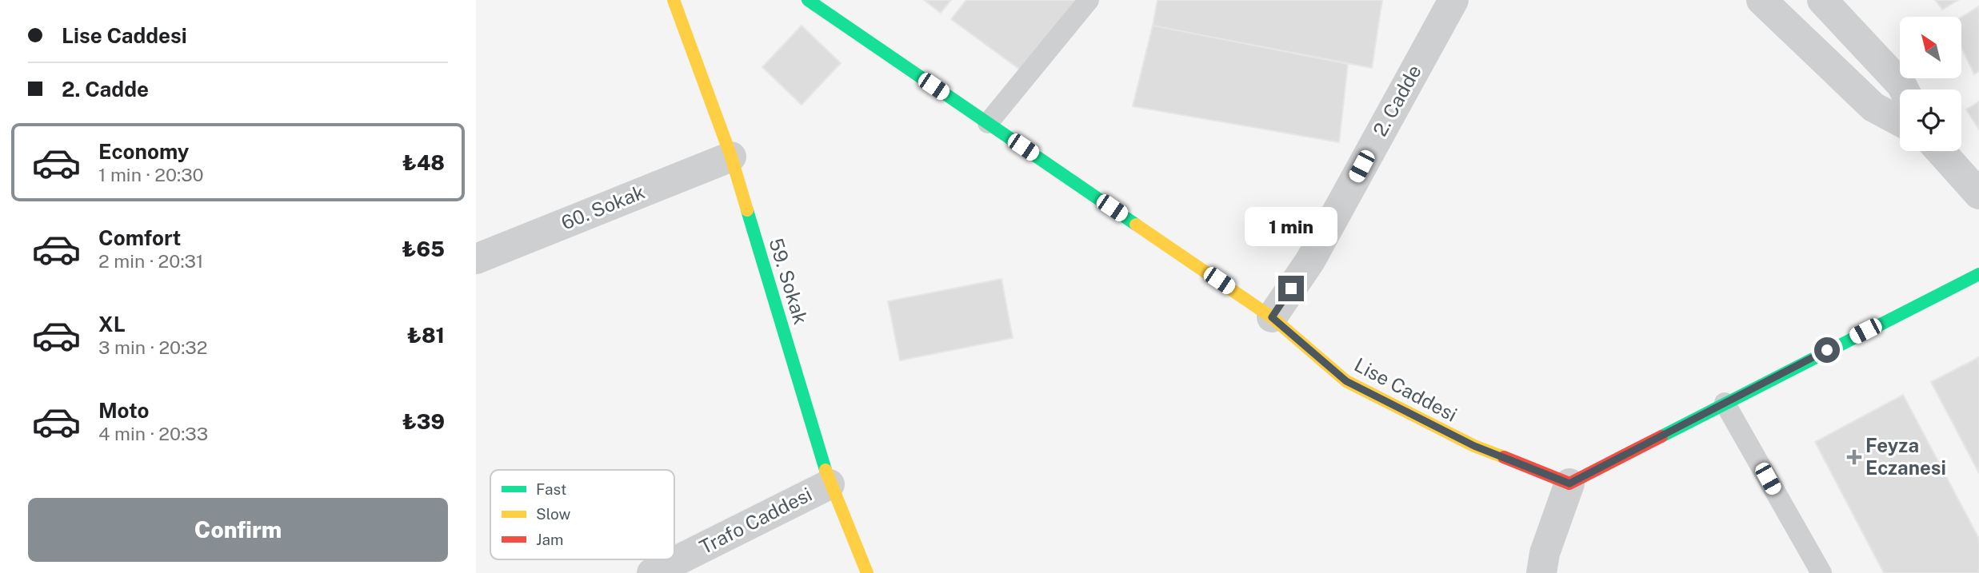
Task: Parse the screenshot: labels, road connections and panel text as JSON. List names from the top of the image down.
{
  "streets": {
    "street": [
      "2. Cadde",
      "60. Sokak",
      "59. Sokak",
      "Lise Caddesi",
      "Trafo Caddesi"
    ]
  },
  "crossings": [
    ["2. Cadde", "Lise Caddesi"],
    ["60. Sokak", "59. Sokak"],
    ["59. Sokak", "Trafo Caddesi"]
  ],
  "places": {
    "health": ["Feyza Eczanesi"]
  },
  "legend": ["Fast", "Slow", "Jam"],
  "north": "top left",
  "page": {
    "banner": ["Lise Caddesi", "2. Cadde"],
    "list": [
      {
        "name": "Economy",
        "note": "1 min · 20:30",
        "value": "₺48"
      },
      {
        "name": "Comfort",
        "note": "2 min · 20:31",
        "value": "₺65"
      },
      {
        "name": "XL",
        "note": "3 min · 20:32",
        "value": "₺81"
      },
      {
        "name": "Moto",
        "note": "4 min · 20:33",
        "value": "₺39"
      }
    ],
    "bubble": "1 min",
    "buttons": "Confirm"
  }
}
